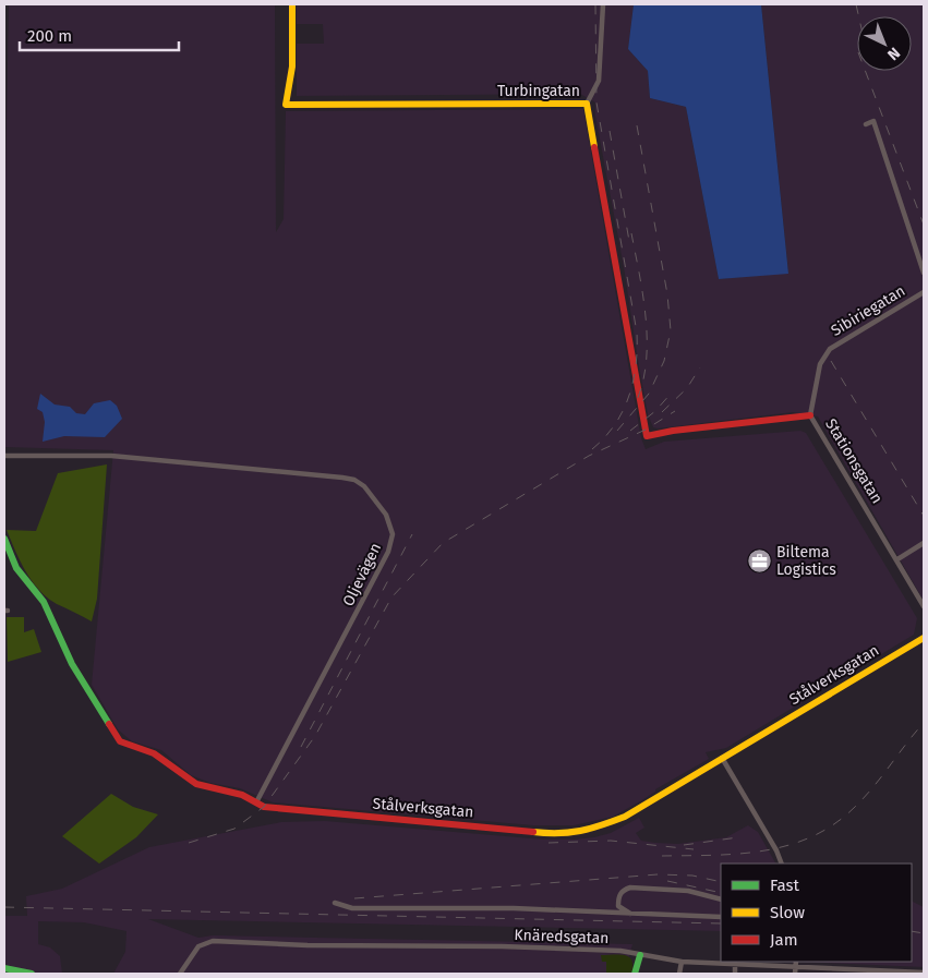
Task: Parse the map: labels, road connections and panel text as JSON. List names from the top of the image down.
{
  "streets": {
    "street": [
      "Turbingatan",
      "Sibiriegatan",
      "Stationsgatan",
      "Oljevägen",
      "Stålverksgatan",
      "Knäredsgatan"
    ]
  },
  "crossings": [
    ["Turbingatan", "Stationsgatan"],
    ["Sibiriegatan", "Stationsgatan"],
    ["Oljevägen", "Stålverksgatan"]
  ],
  "places": {
    "office": ["Biltema Logistics"]
  },
  "legend": ["Fast", "Slow", "Jam"],
  "scale_bar": "200 m",
  "north": "bottom right"
}
